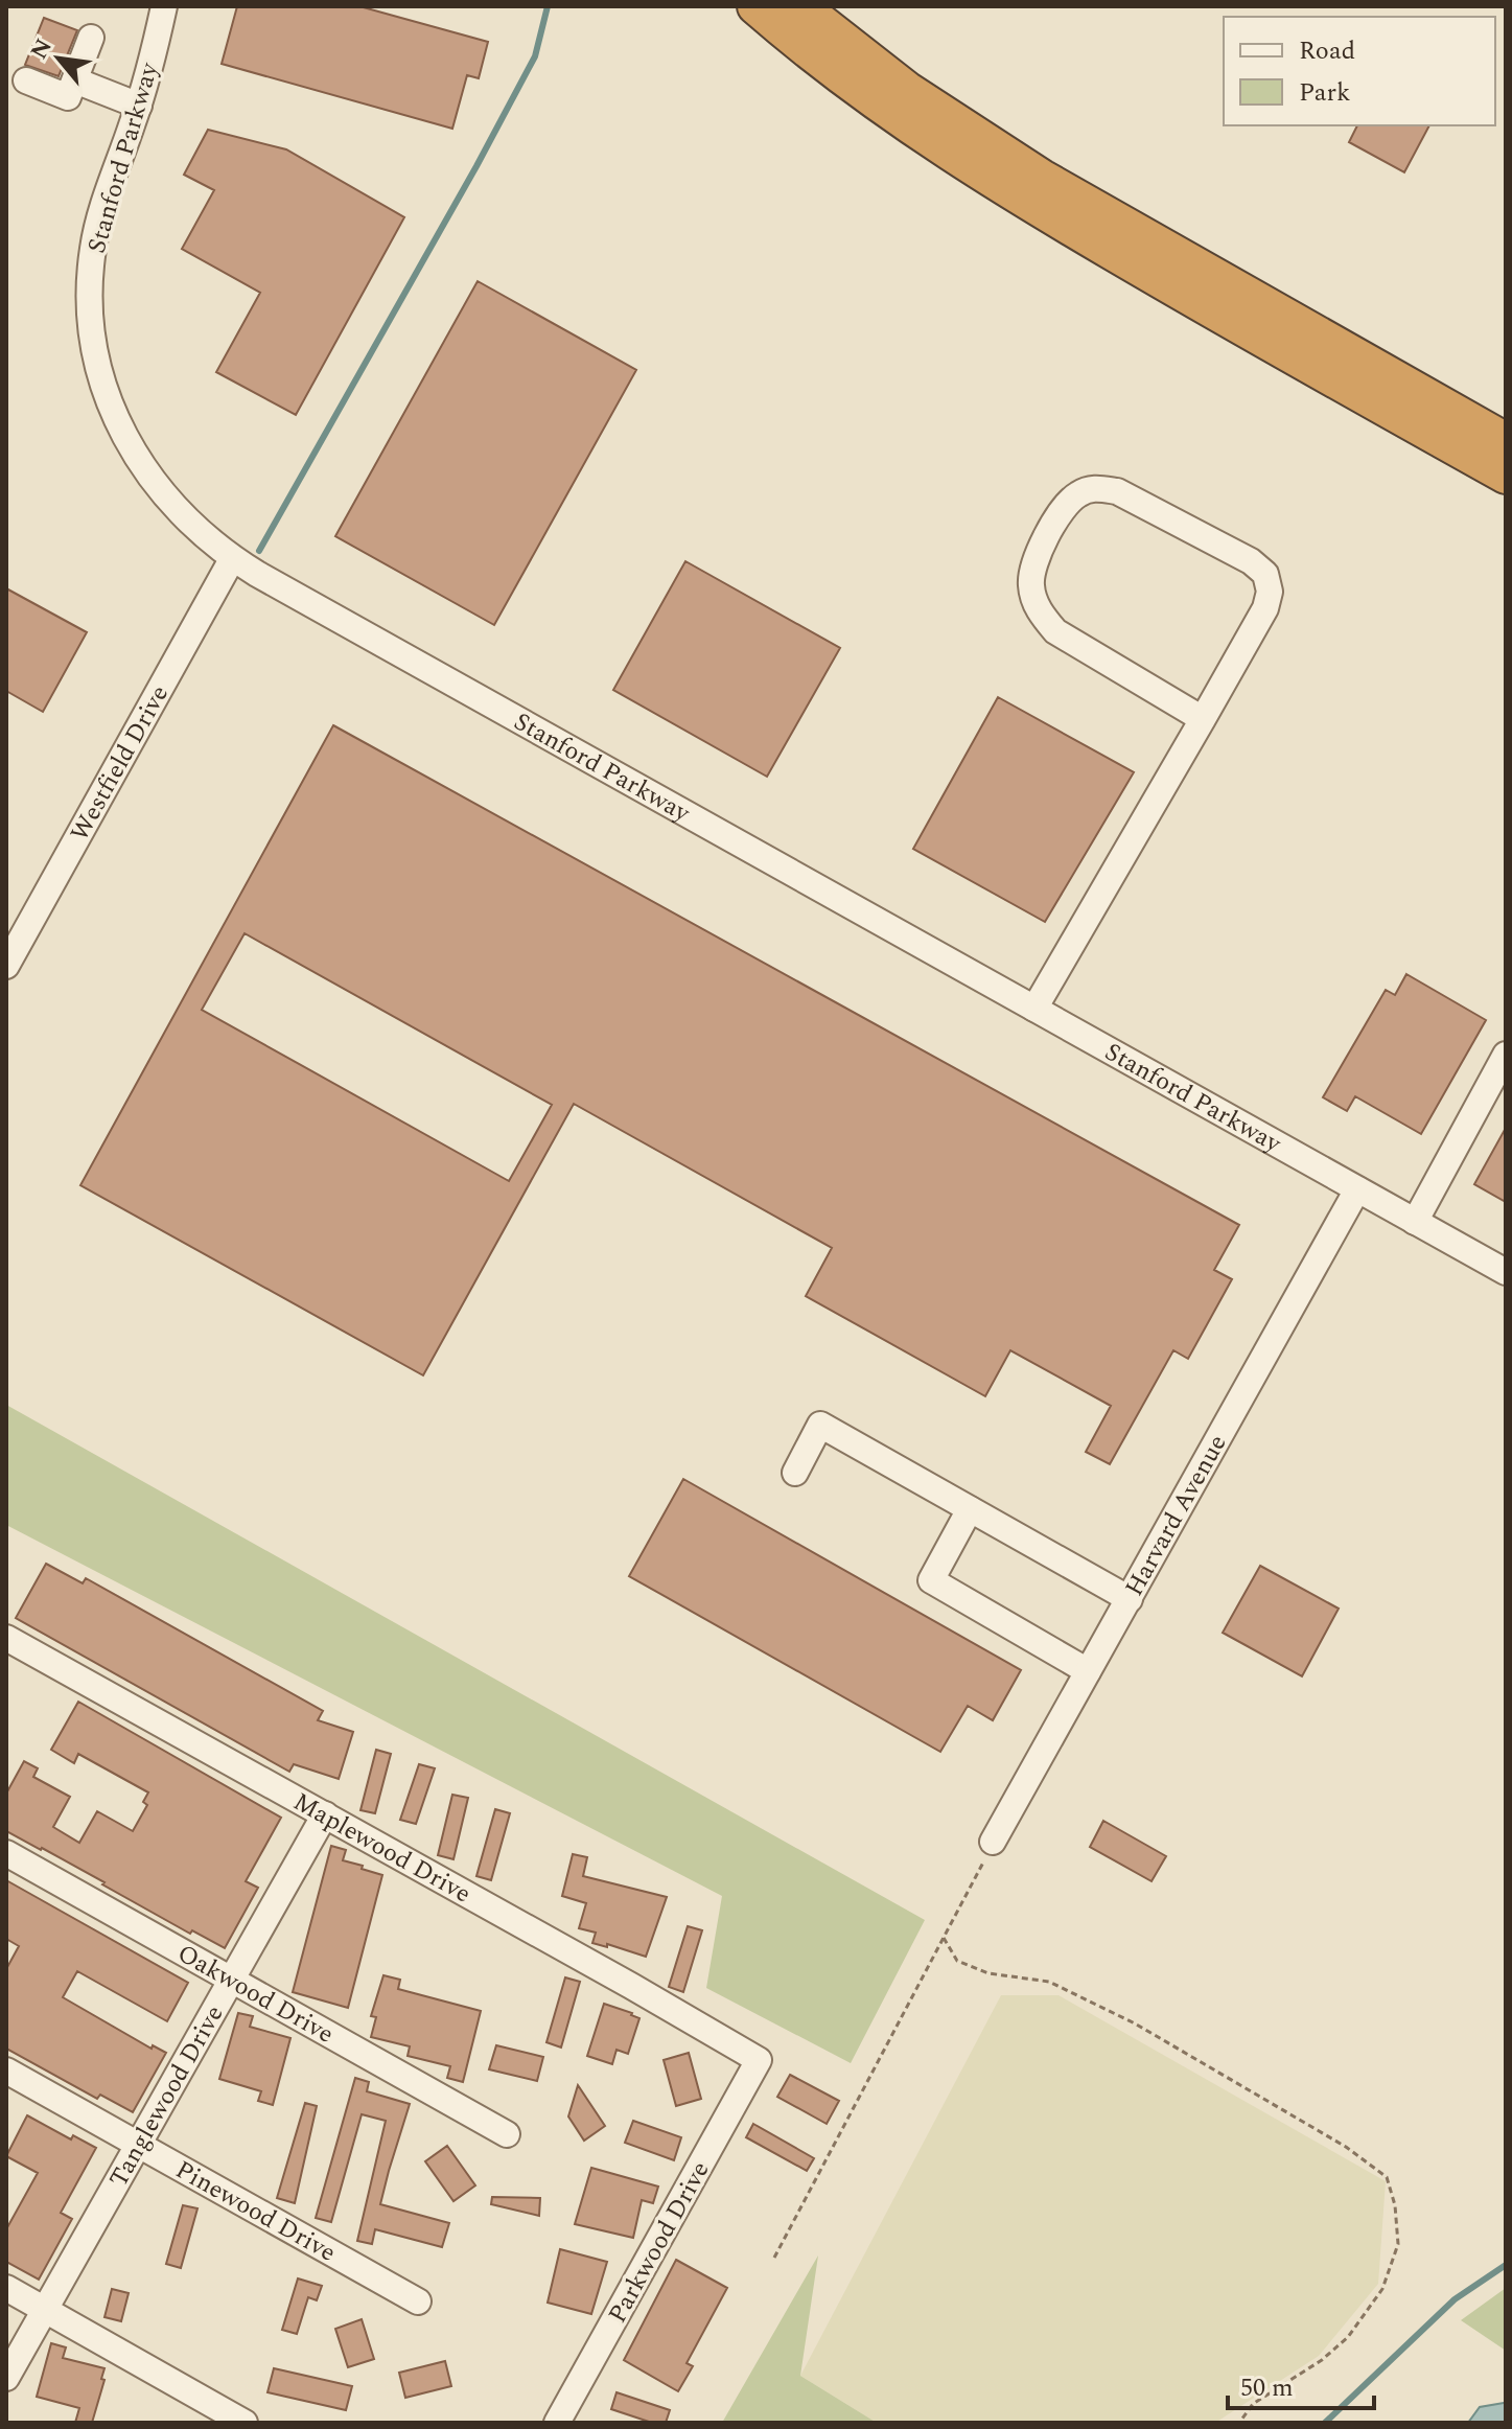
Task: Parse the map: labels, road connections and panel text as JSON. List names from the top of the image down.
{
  "streets": {
    "street": [
      "Stanford Parkway",
      "Westfield Drive",
      "Harvard Avenue",
      "Maplewood Drive",
      "Oakwood Drive",
      "Tanglewood Drive",
      "Pinewood Drive",
      "Parkwood Drive"
    ]
  },
  "crossings": [
    ["Stanford Parkway", "Westfield Drive"],
    ["Stanford Parkway", "Harvard Avenue"],
    ["Maplewood Drive", "Tanglewood Drive"],
    ["Maplewood Drive", "Parkwood Drive"],
    ["Oakwood Drive", "Tanglewood Drive"],
    ["Tanglewood Drive", "Pinewood Drive"]
  ],
  "legend": ["Road", "Park"],
  "scale_bar": "50 m",
  "north": "top left"
}
